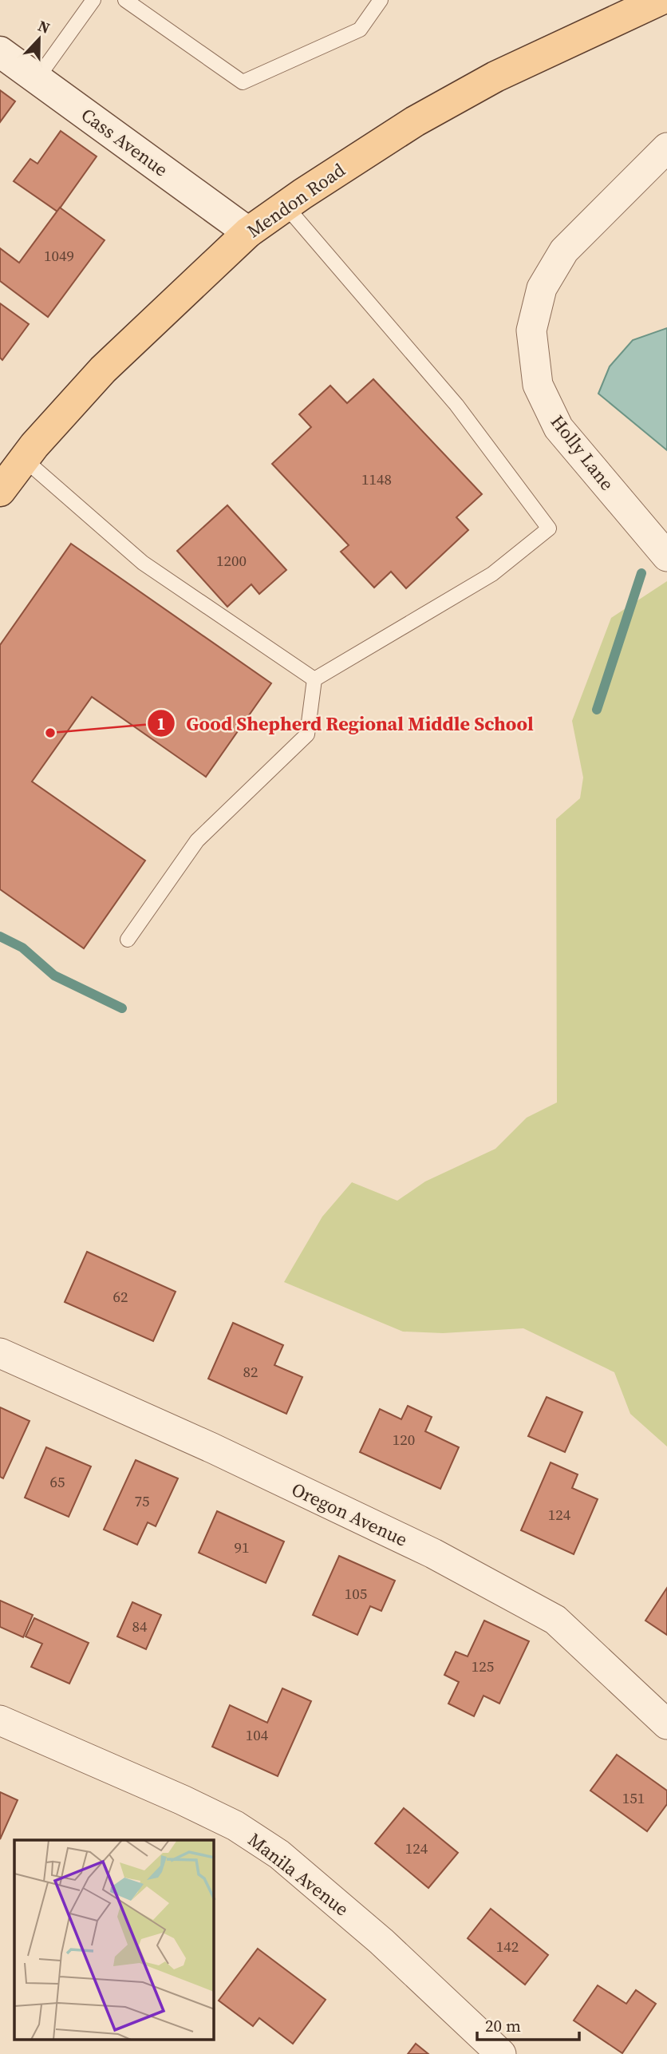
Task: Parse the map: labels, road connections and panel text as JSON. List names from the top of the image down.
{
  "streets": {
    "main road": ["Mendon Road"],
    "street": [
      "Cass Avenue",
      "Holly Lane",
      "Oregon Avenue",
      "Manila Avenue"
    ]
  },
  "crossings": [
    ["Cass Avenue", "Mendon Road"]
  ],
  "places": ["Good Shepherd Regional Middle School"],
  "house_numbers": [
    "1049",
    "1148",
    "1200",
    "62",
    "82",
    "120",
    "65",
    "75",
    "124",
    "91",
    "105",
    "84",
    "125",
    "104",
    "151",
    "124",
    "142"
  ],
  "scale_bar": "20 m",
  "north": "top"
}
